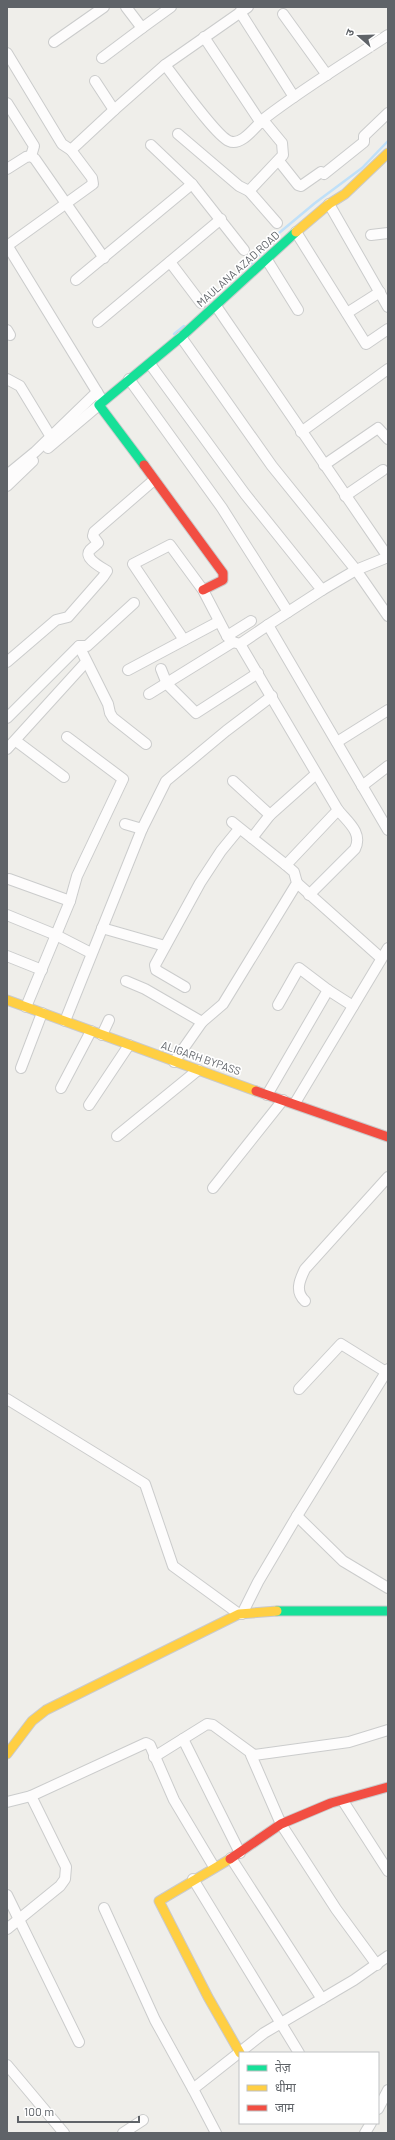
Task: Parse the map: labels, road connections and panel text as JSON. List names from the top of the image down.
{
  "streets": {
    "street": ["MAULANA AZAD ROAD", "ALIGARH BYPASS"]
  },
  "legend": ["तेज़", "धीमा", "जाम"],
  "scale_bar": "100 m",
  "north": "left"
}
